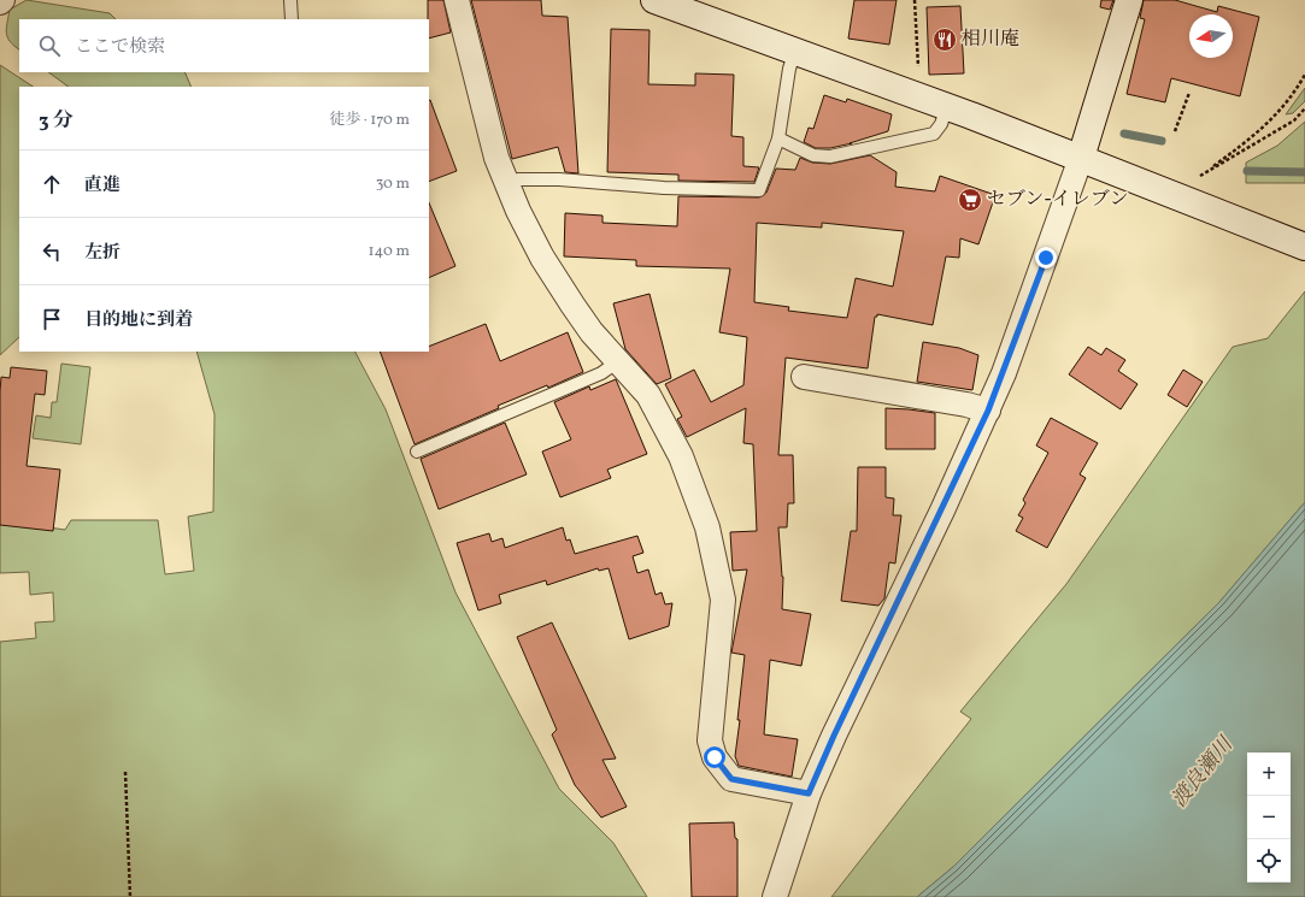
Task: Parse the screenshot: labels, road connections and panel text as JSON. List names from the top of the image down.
{
  "water": ["渡良瀬川"],
  "places": {
    "restaurant": ["相川庵"],
    "supermarket": ["セブン-イレブン"]
  },
  "north": "left",
  "page": {
    "search": "ここで検索",
    "heading": ["3 分", "徒歩 · 170 m"],
    "list": [
      ["直進", "30 m"],
      ["左折", "140 m"],
      "目的地に到着"
    ],
    "map_buttons": ["+", "−"]
  }
}
